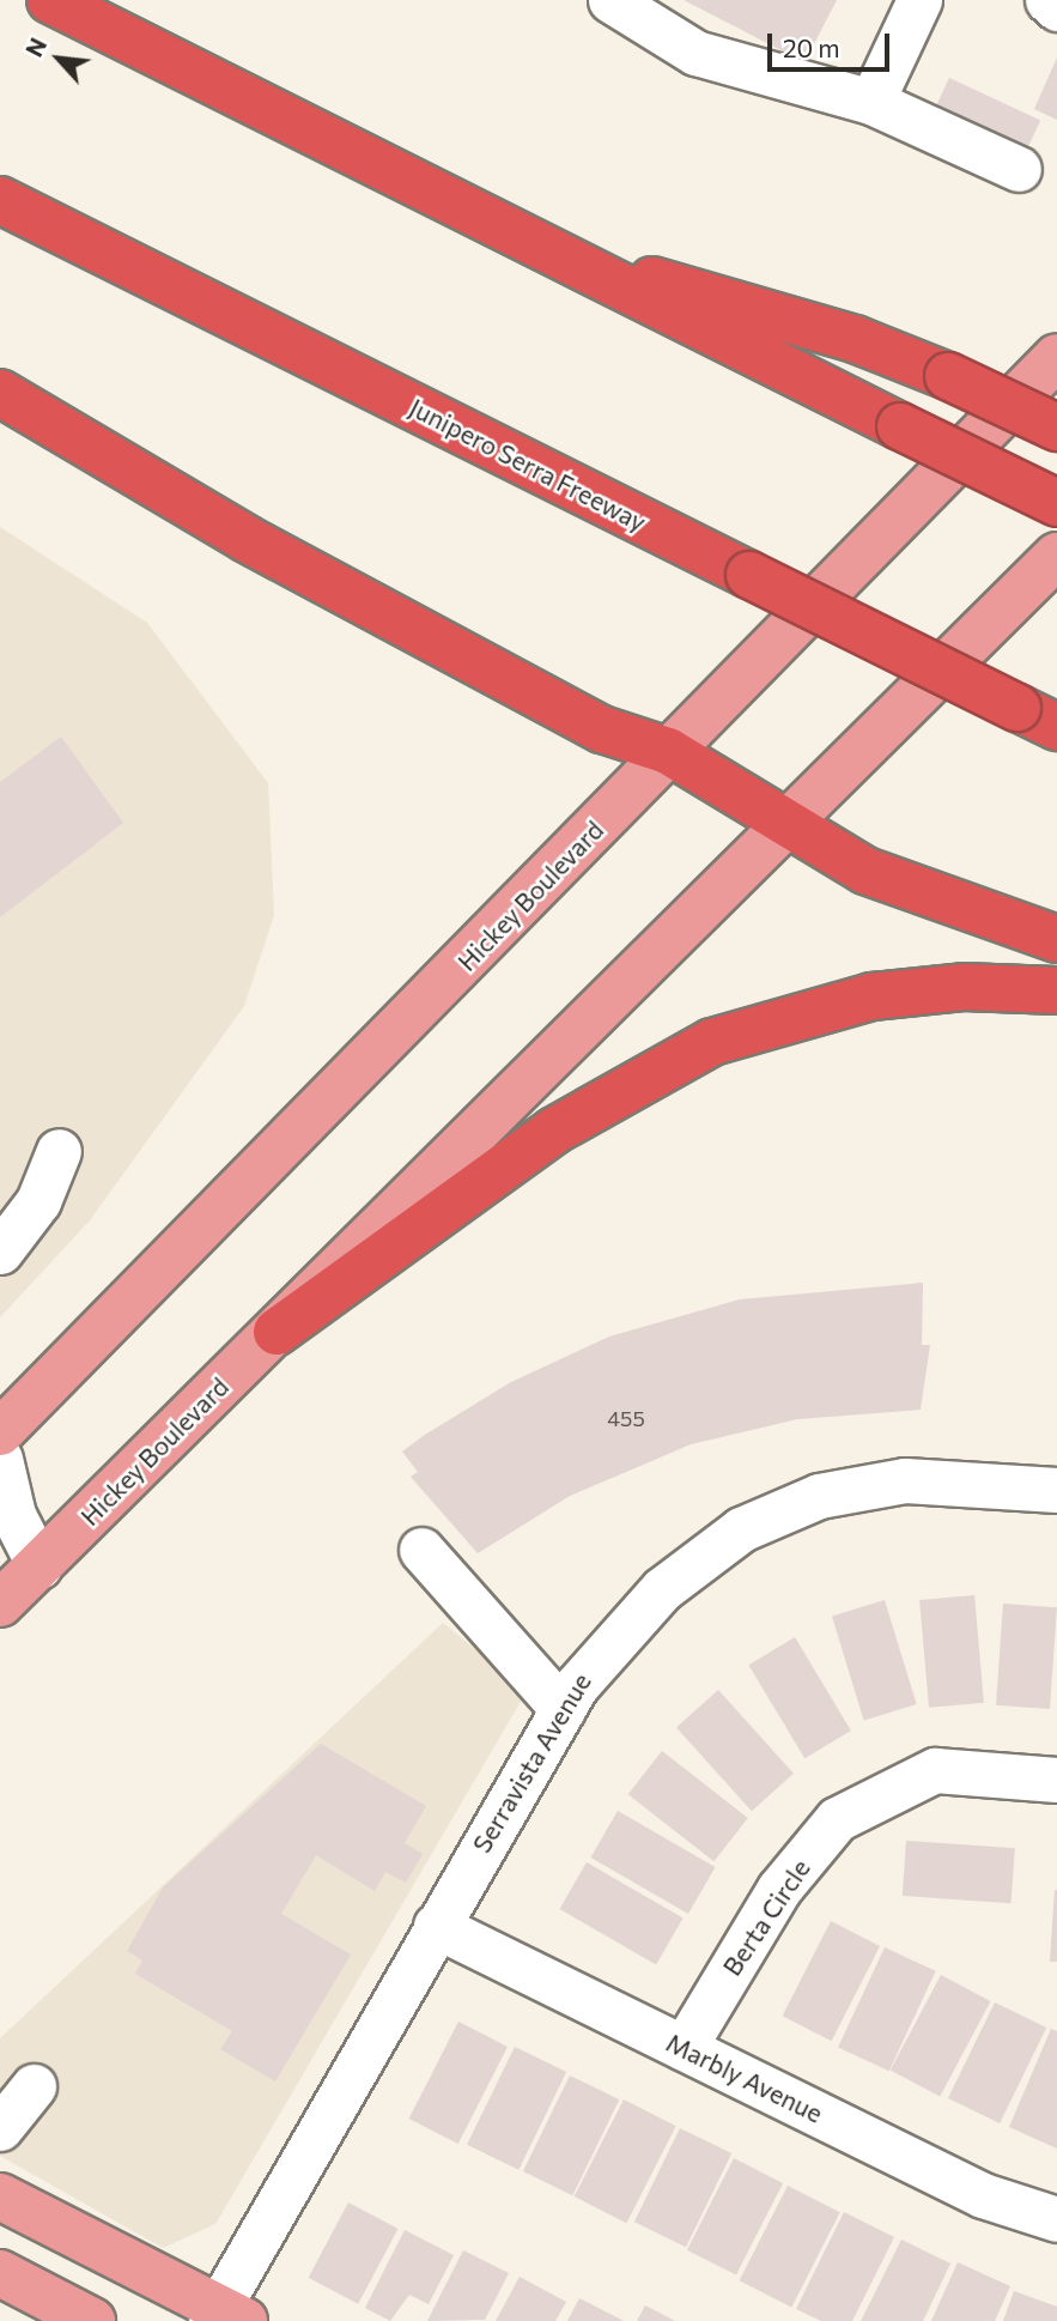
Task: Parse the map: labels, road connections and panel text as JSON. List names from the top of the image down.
{
  "streets": {
    "highway": ["Junipero Serra Freeway"],
    "main road": ["Hickey Boulevard"],
    "street": ["Serravista Avenue", "Berta Circle", "Marbly Avenue"]
  },
  "crossings": [
    ["Serravista Avenue", "Marbly Avenue"],
    ["Berta Circle", "Marbly Avenue"]
  ],
  "house_numbers": ["455"],
  "scale_bar": "20 m",
  "north": "top left"
}
